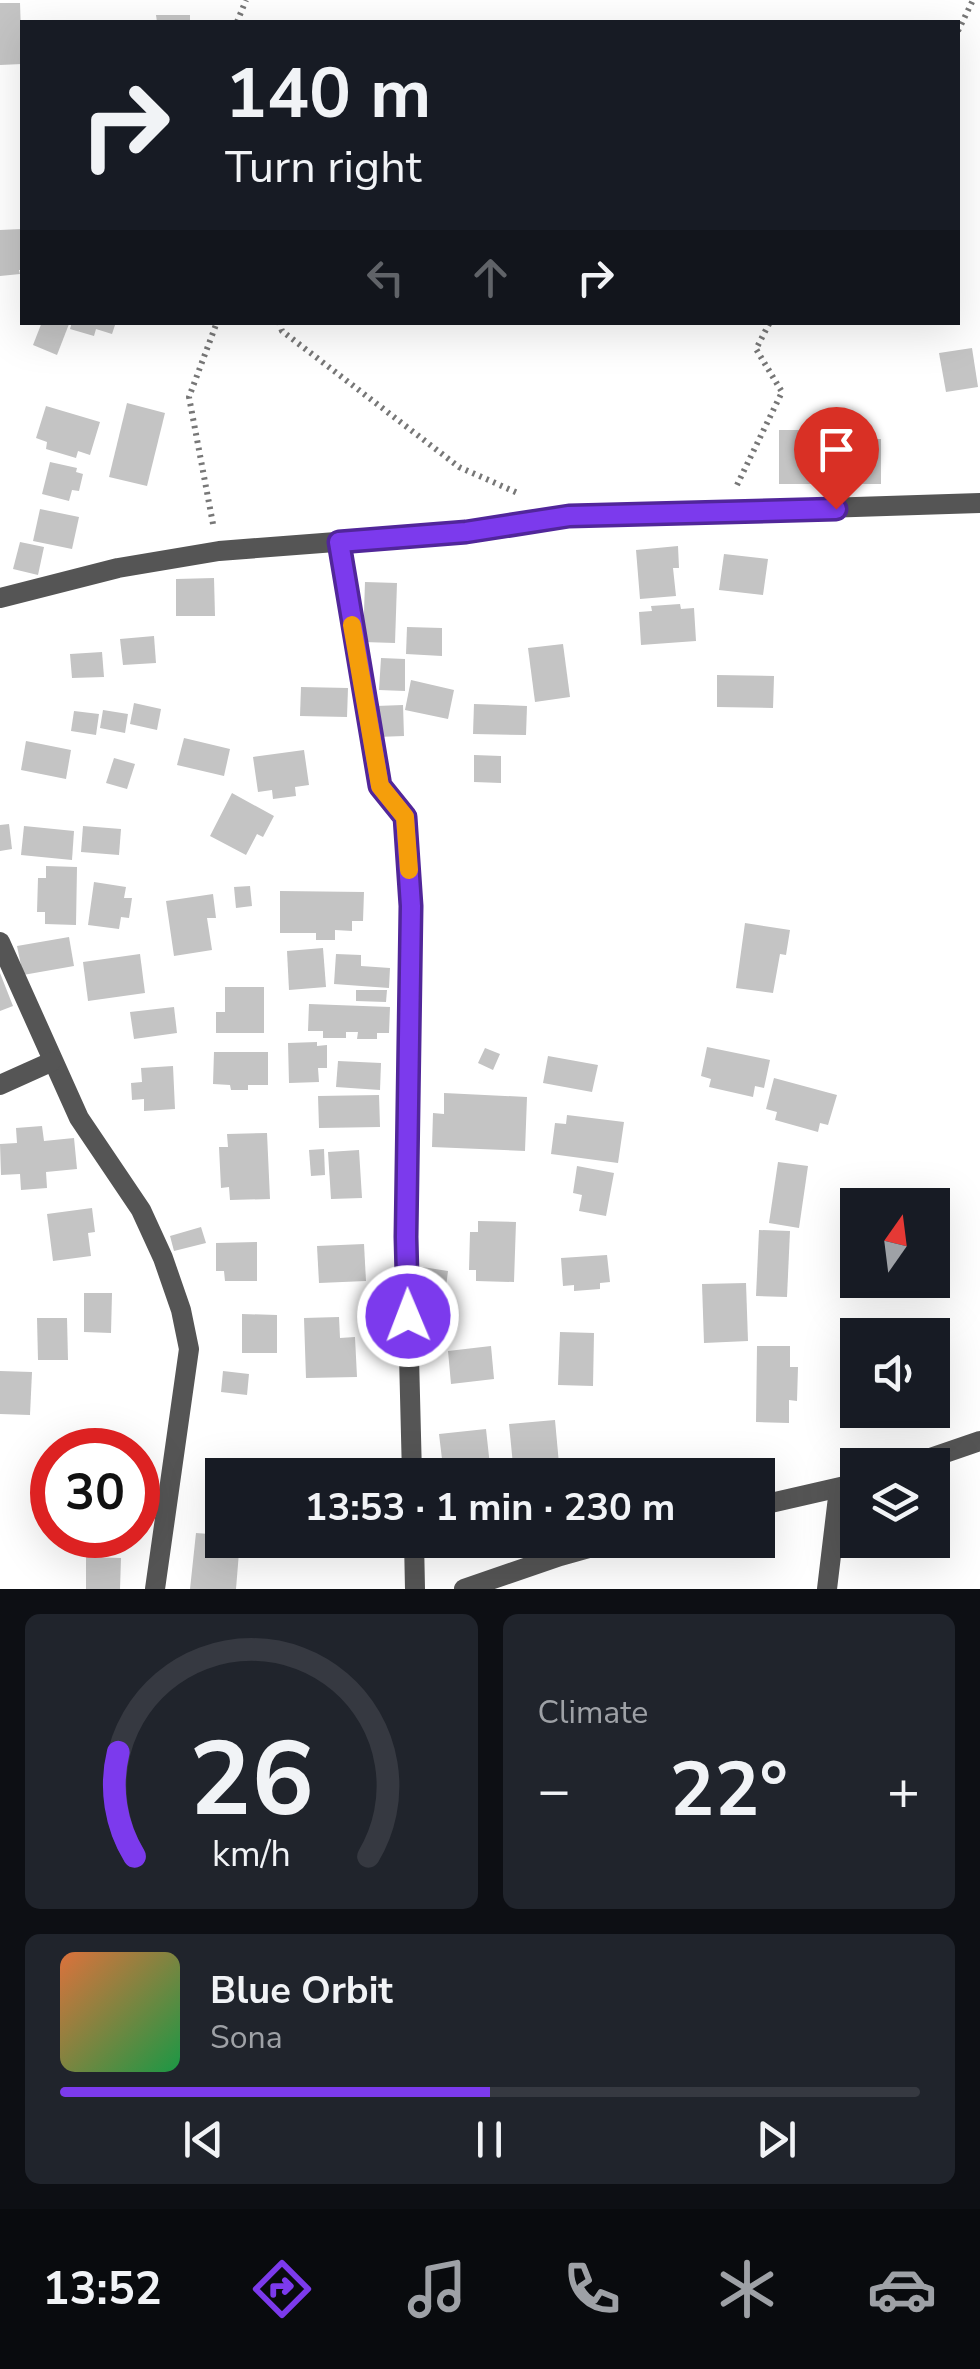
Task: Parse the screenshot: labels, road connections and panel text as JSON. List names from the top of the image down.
{
  "north": "top",
  "page": {
    "turn": ["140 m", "Turn right"],
    "limit": "30",
    "trip": "13:53 · 1 min · 230 m",
    "tile": "Climate",
    "heat": ["−", "22°", "+"],
    "song": ["Blue Orbit", "Sona"],
    "tabs": "13:52",
    "gauge": ["26", "km/h"]
  }
}
